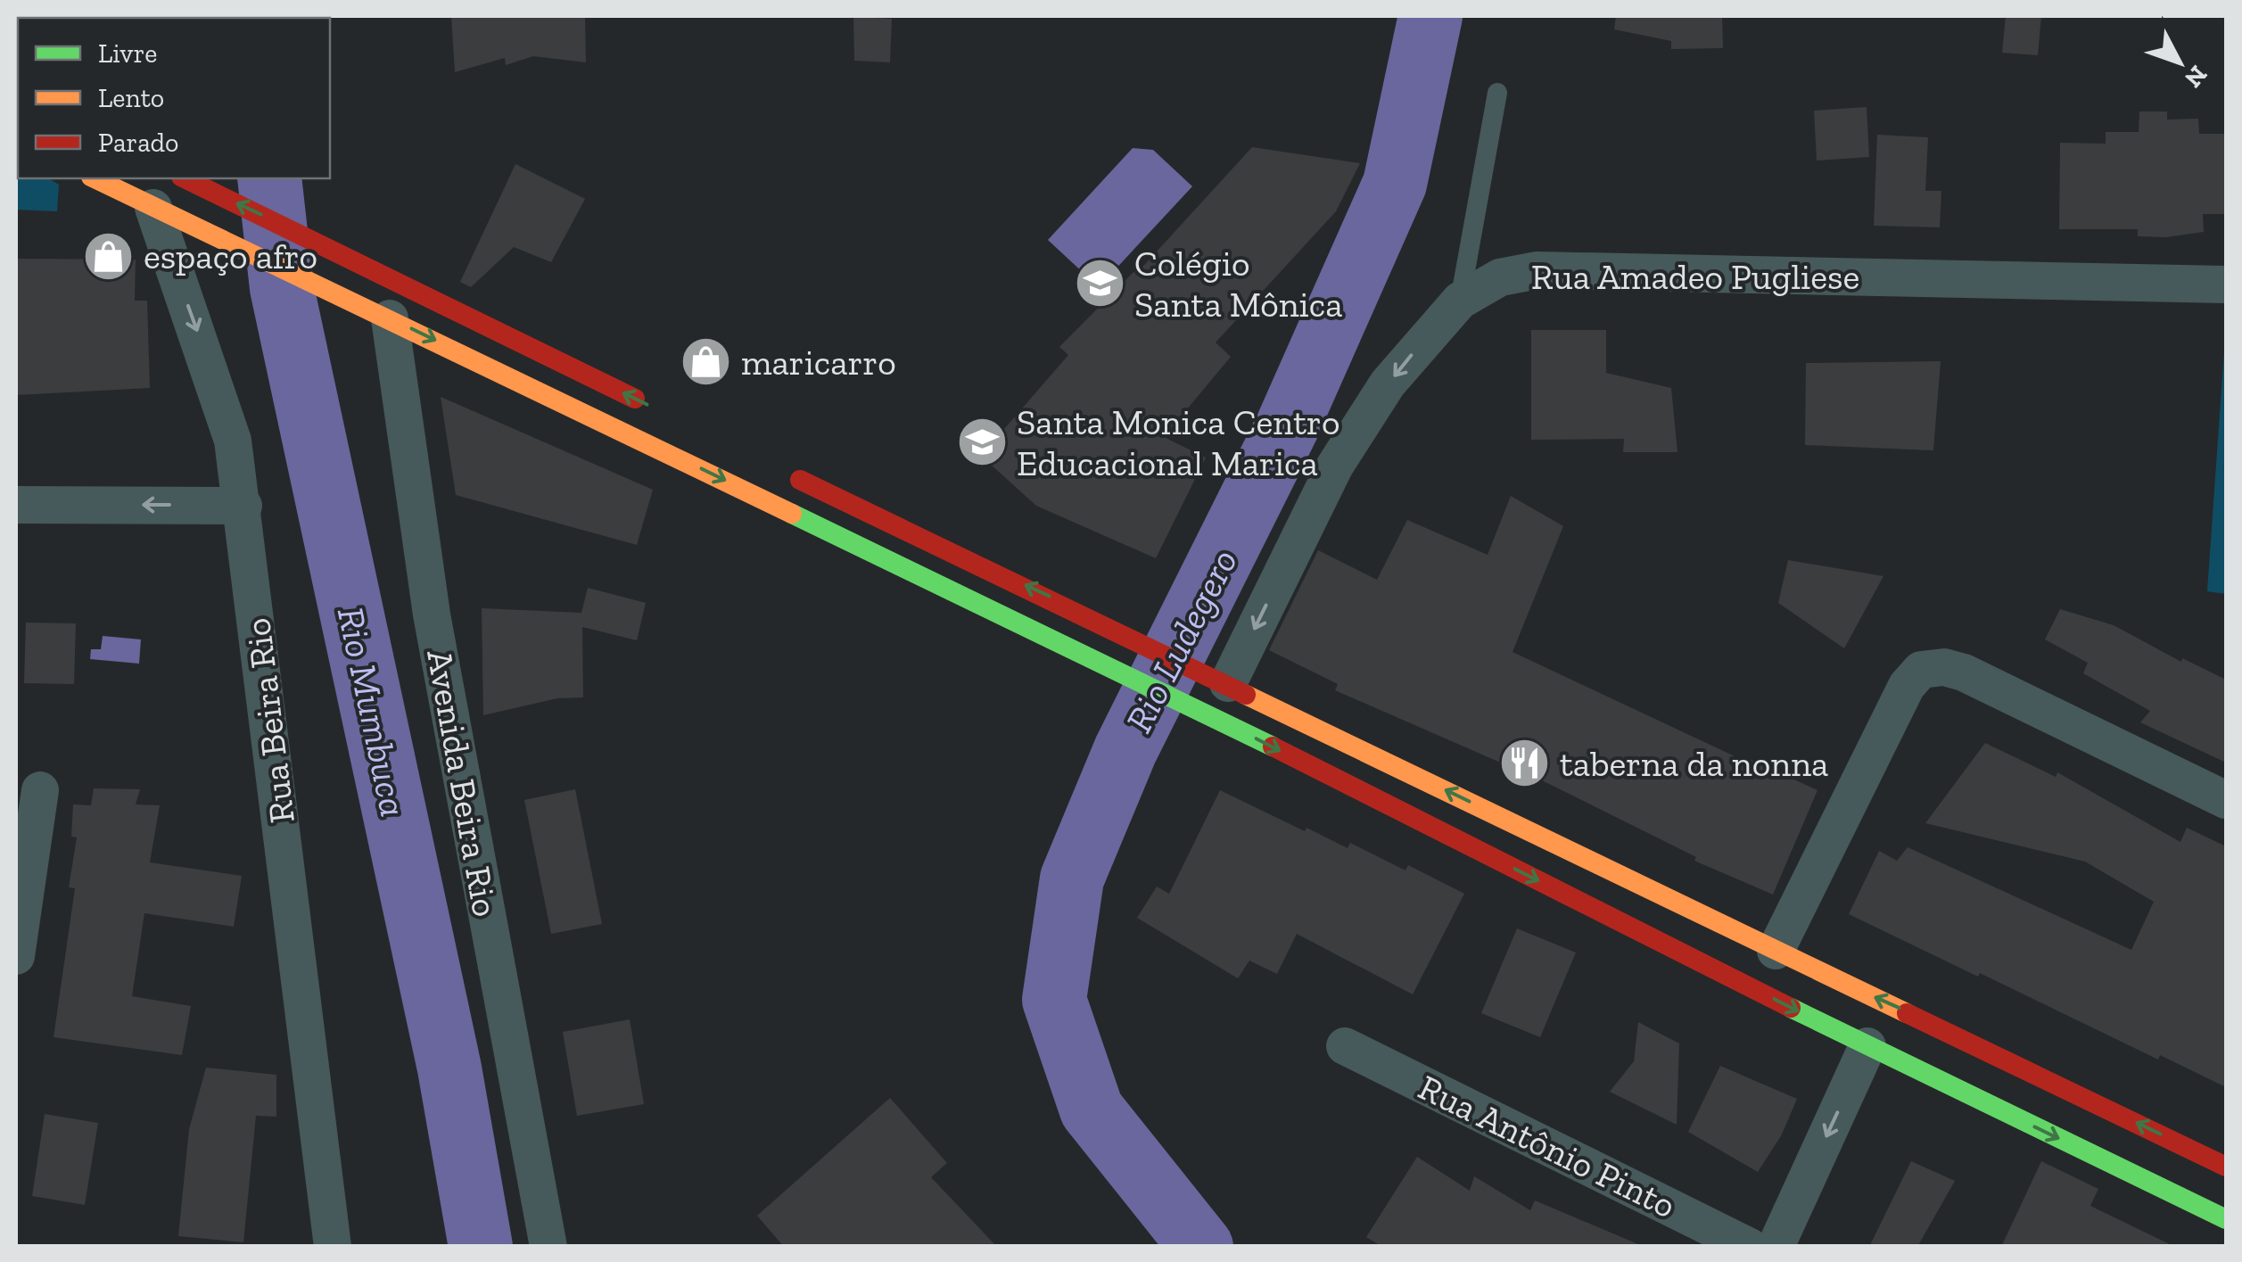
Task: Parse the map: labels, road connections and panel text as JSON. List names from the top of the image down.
{
  "streets": {
    "street": [
      "Rua Amadeo Pugliese",
      "Rua Beira Rio",
      "Avenida Beira Rio",
      "Rua Antônio Pinto"
    ]
  },
  "one_way": ["Rua Amadeo Pugliese"],
  "water": ["Rio Ludegero", "Rio Mumbuca"],
  "places": {
    "shop": ["espaço afro", "maricarro"],
    "school or university": ["Colégio Santa Mônica", "Santa Monica Centro Educacional Marica"],
    "restaurant": ["taberna da nonna"]
  },
  "legend": ["Livre", "Lento", "Parado"],
  "north": "bottom right"
}
